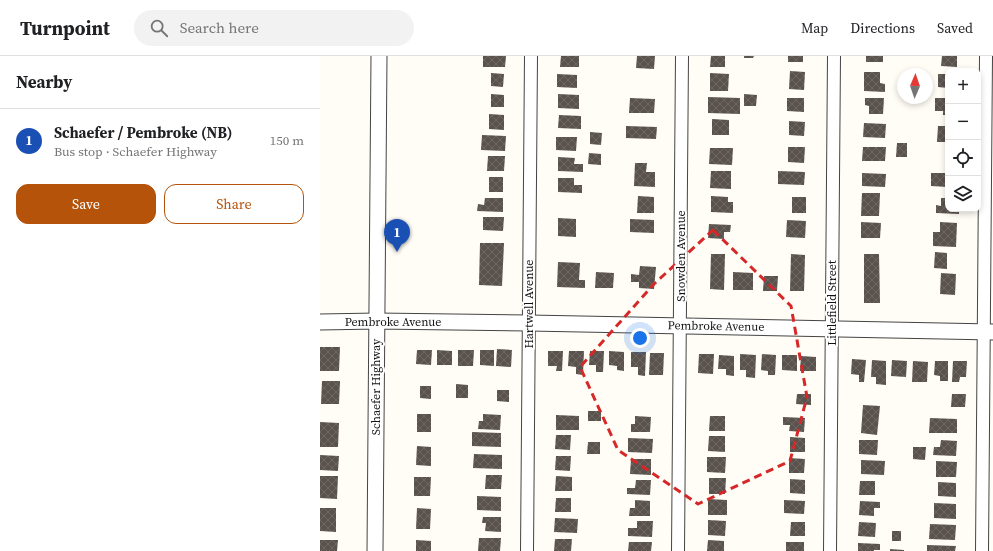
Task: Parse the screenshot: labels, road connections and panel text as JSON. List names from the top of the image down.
{
  "streets": {
    "street": [
      "Snowden Avenue",
      "Littlefield Street",
      "Hartwell Avenue",
      "Pembroke Avenue",
      "Schaefer Highway"
    ]
  },
  "crossings": [
    ["Snowden Avenue", "Pembroke Avenue"],
    ["Littlefield Street", "Pembroke Avenue"],
    ["Hartwell Avenue", "Pembroke Avenue"],
    ["Pembroke Avenue", "Schaefer Highway"]
  ],
  "north": "top",
  "page": {
    "header": "Turnpoint",
    "search": "Search here",
    "nav": ["Map", "Directions", "Saved"],
    "heading": "Nearby",
    "map_buttons": ["+", "−"],
    "list": [
      {
        "mark": "1",
        "name": "Schaefer / Pembroke (NB)",
        "note": "Bus stop · Schaefer Highway",
        "value": "150 m"
      }
    ],
    "buttons": ["Save", "Share"],
    "pins": "1"
  }
}
